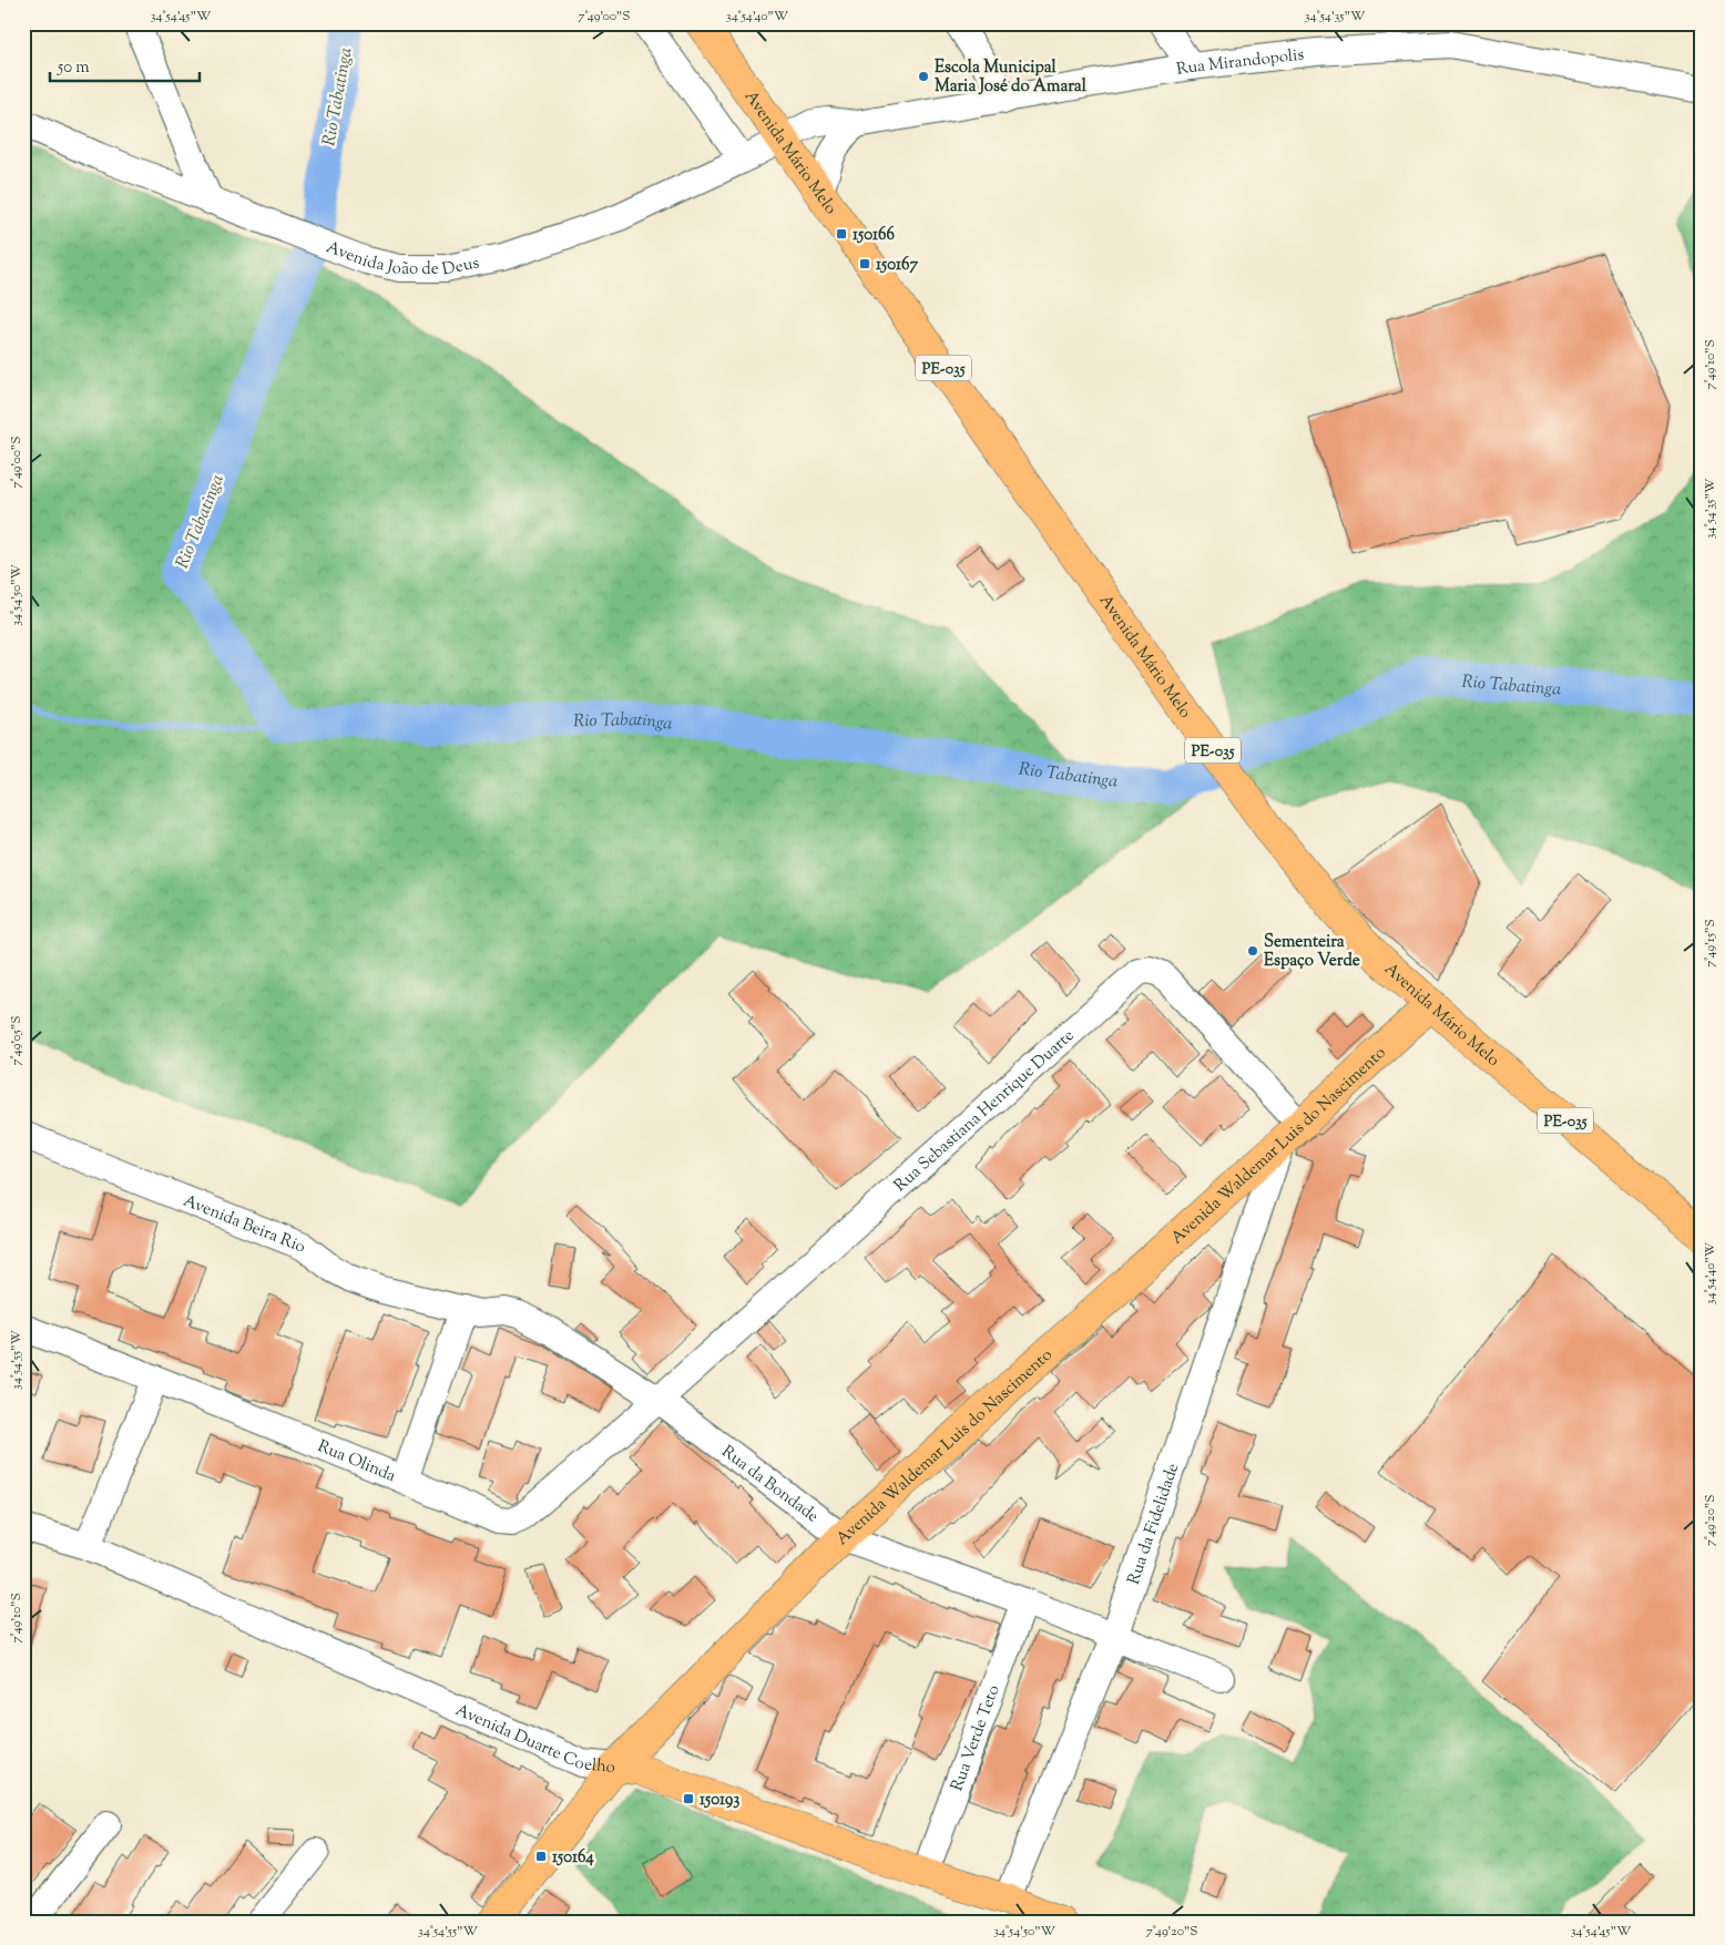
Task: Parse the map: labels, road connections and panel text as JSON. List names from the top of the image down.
{
  "streets": {
    "main road": [
      "Avenida Mário Melo",
      "PE-035",
      "Avenida Waldemar Luis do Nascimento",
      "Avenida Duarte Coelho"
    ],
    "street": [
      "Rua Mirandopolis",
      "Avenida João de Deus",
      "Rua Sebastiana Henrique Duarte",
      "Avenida Beira Rio",
      "Rua Olinda",
      "Rua da Bondade",
      "Rua da Fidelidade",
      "Rua Verde Teto"
    ]
  },
  "crossings": [
    ["Rua Mirandopolis", "Avenida Mário Melo"],
    ["Rua Mirandopolis", "Avenida João de Deus"],
    ["Avenida Mário Melo", "Avenida João de Deus"],
    ["Avenida Mário Melo", "Avenida Waldemar Luis do Nascimento"],
    ["Rua Sebastiana Henrique Duarte", "Avenida Waldemar Luis do Nascimento"],
    ["Rua Sebastiana Henrique Duarte", "Rua Olinda"],
    ["Rua Sebastiana Henrique Duarte", "Rua da Bondade"],
    ["Rua Sebastiana Henrique Duarte", "Rua da Fidelidade"],
    ["Avenida Waldemar Luis do Nascimento", "Rua da Bondade"],
    ["Avenida Waldemar Luis do Nascimento", "Rua da Fidelidade"],
    ["Avenida Waldemar Luis do Nascimento", "Avenida Duarte Coelho"],
    ["Avenida Beira Rio", "Rua da Bondade"],
    ["Rua Olinda", "Rua da Bondade"],
    ["Rua da Bondade", "Rua da Fidelidade"],
    ["Rua da Bondade", "Rua Verde Teto"],
    ["Rua da Fidelidade", "Avenida Duarte Coelho"],
    ["Avenida Duarte Coelho", "Rua Verde Teto"]
  ],
  "water": ["Rio Tabatinga"],
  "places": {
    "other": ["Escola Municipal Maria José do Amaral", "Sementeira Espaço Verde"],
    "transit": [
      "150166",
      "150167",
      "150193",
      "150164"
    ]
  },
  "scale_bar": "50 m",
  "coordinates": [
    "34°54'45\"W",
    "7°49'00\"S",
    "34°54'40\"W",
    "34°54'35\"W",
    "7°49'10\"S",
    "34°54'50\"W",
    "7°49'15\"S",
    "7°49'05\"S",
    "34°54'55\"W",
    "7°49'20\"S"
  ]
}
